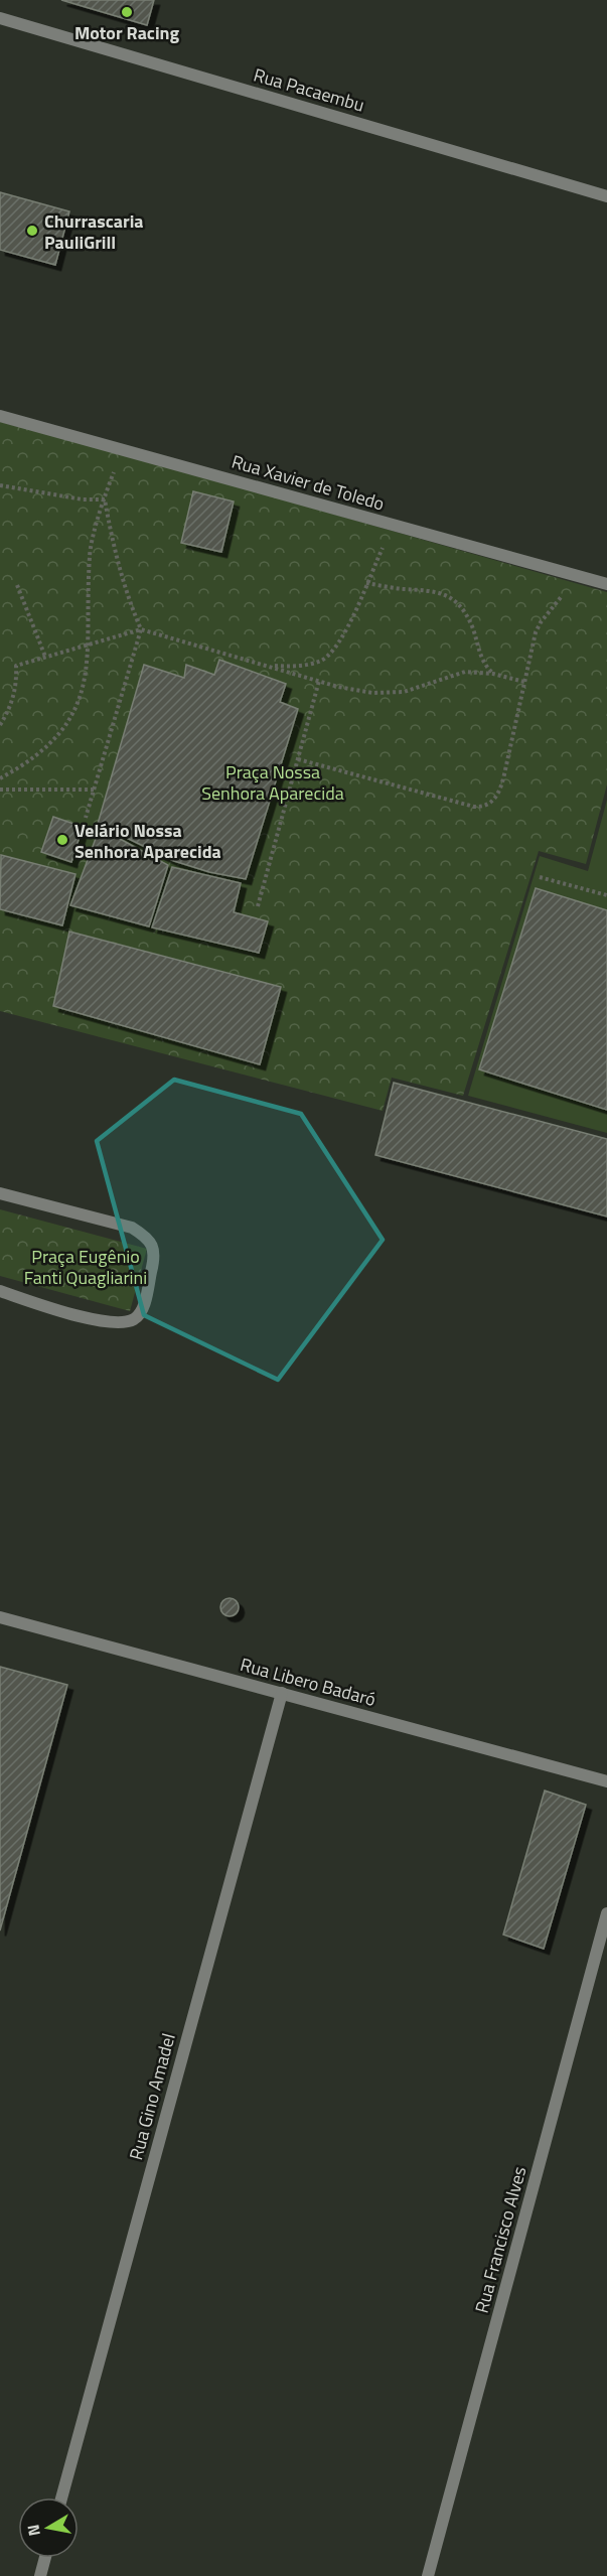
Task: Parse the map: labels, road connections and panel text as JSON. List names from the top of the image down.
{
  "streets": {
    "street": [
      "Rua Pacaembu",
      "Rua Xavier de Toledo",
      "Rua Libero Badaró",
      "Rua Gino Amadel",
      "Rua Francisco Alves"
    ]
  },
  "crossings": [
    ["Rua Libero Badaró", "Rua Gino Amadel"]
  ],
  "parks": ["Praça Nossa Senhora Aparecida", "Praça Eugênio Fanti Quagliarini"],
  "places": ["Motor Racing", "Churrascaria PauliGrill", "Velário Nossa Senhora Aparecida"],
  "north": "left"
}
